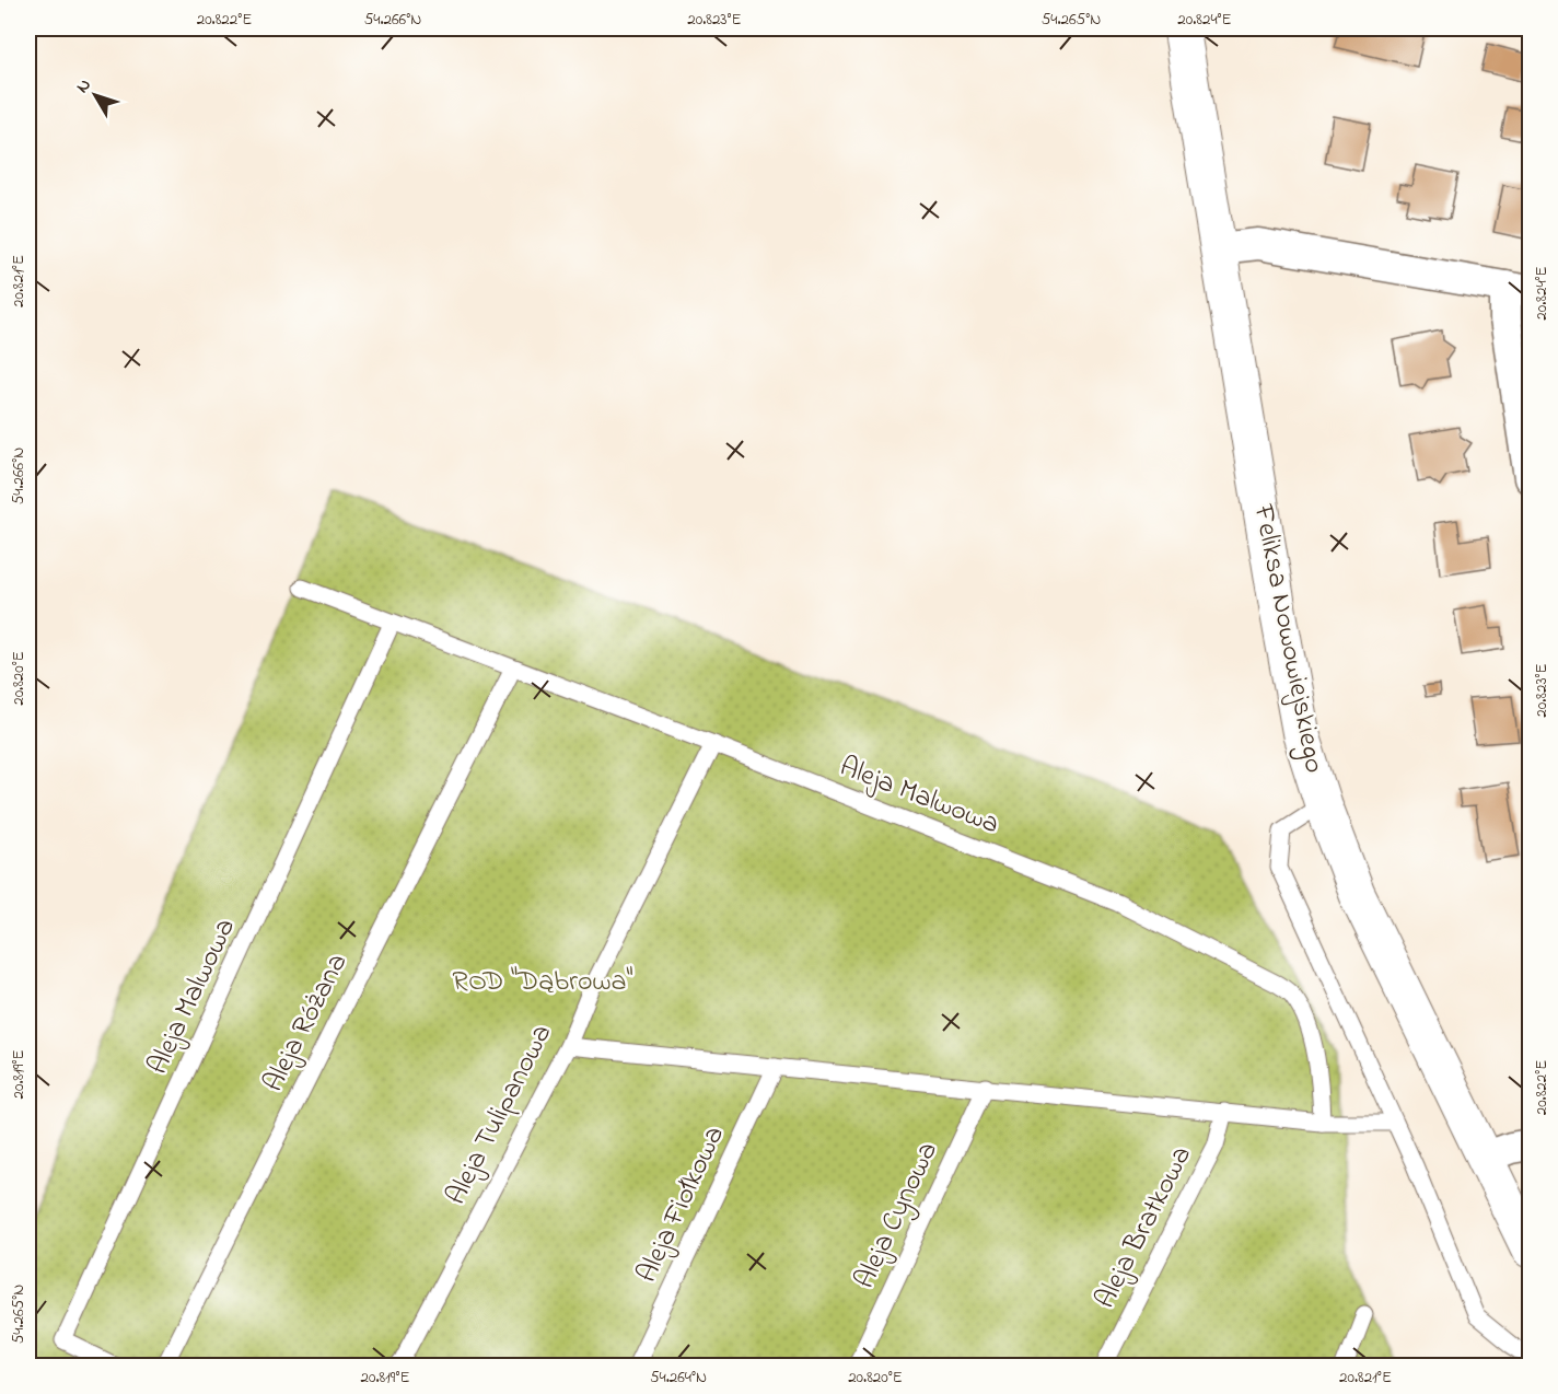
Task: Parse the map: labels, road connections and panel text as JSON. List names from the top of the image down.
{
  "streets": {
    "street": ["Feliksa Nowowiejskiego"],
    "lane": [
      "Aleja Malwowa",
      "Aleja Różana",
      "Aleja Tulipanowa",
      "Aleja Fiołkowa",
      "Aleja Cynowa",
      "Aleja Bratkowa"
    ]
  },
  "crossings": [
    ["Aleja Malwowa", "Aleja Różana"],
    ["Aleja Malwowa", "Aleja Tulipanowa"]
  ],
  "parks": ["ROD \"Dąbrowa\""],
  "north": "top left",
  "coordinates": [
    "20.822°E",
    "54.266°N",
    "20.823°E",
    "54.265°N",
    "20.824°E",
    "20.821°E",
    "20.820°E",
    "20.819°E",
    "54.264°N"
  ]
}
